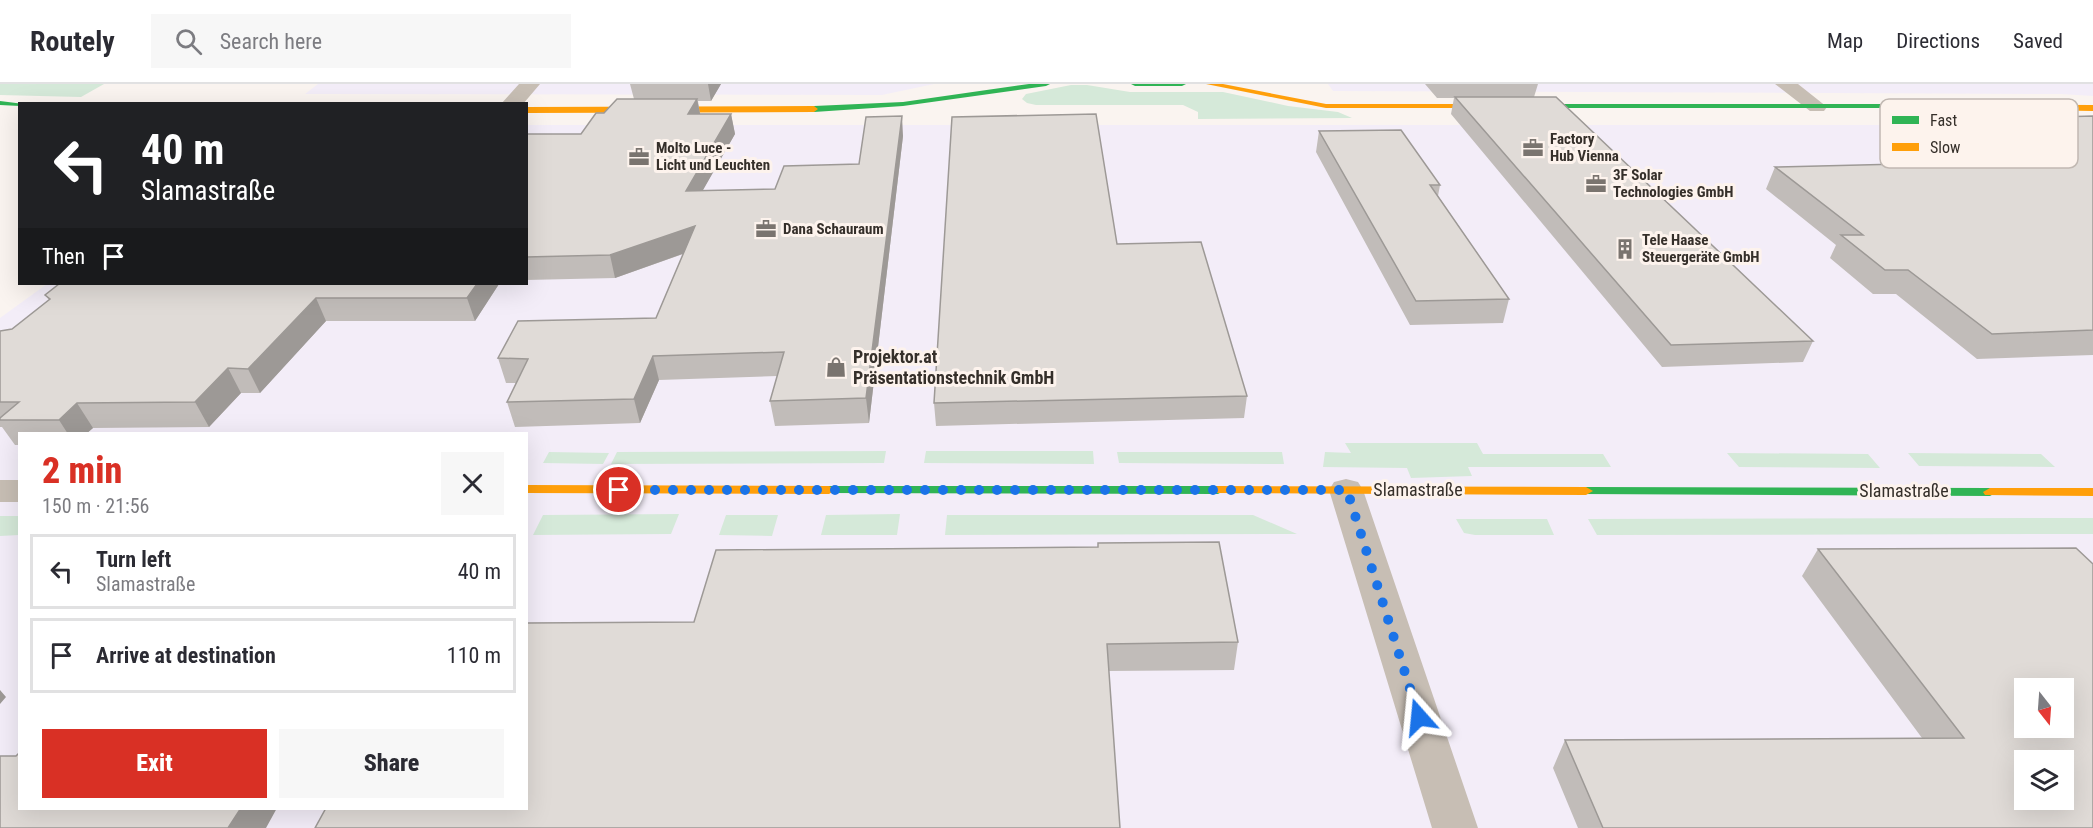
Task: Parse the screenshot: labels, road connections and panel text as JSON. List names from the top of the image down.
{
  "streets": {
    "main road": ["Slamastraße"]
  },
  "places": {
    "office": [
      "Factory Hub Vienna",
      "Molto Luce - Licht und Leuchten",
      "3F Solar Technologies GmbH",
      "Dana Schauraum"
    ],
    "building": ["Tele Haase Steuergeräte GmbH"],
    "shop": ["Projektor.at Präsentationstechnik GmbH"]
  },
  "legend": ["Fast", "Slow"],
  "north": "bottom",
  "page": {
    "header": "Routely",
    "search": "Search here",
    "nav": ["Map", "Directions", "Saved"],
    "turn": ["40 m", "Slamastraße"],
    "then": "Then",
    "heading": ["2 min", "150 m · 21:56"],
    "list": [
      {
        "name": "Turn left",
        "note": "Slamastraße",
        "value": "40 m"
      },
      {
        "name": "Arrive at destination",
        "value": "110 m"
      }
    ],
    "buttons": ["Exit", "Share"]
  }
}
